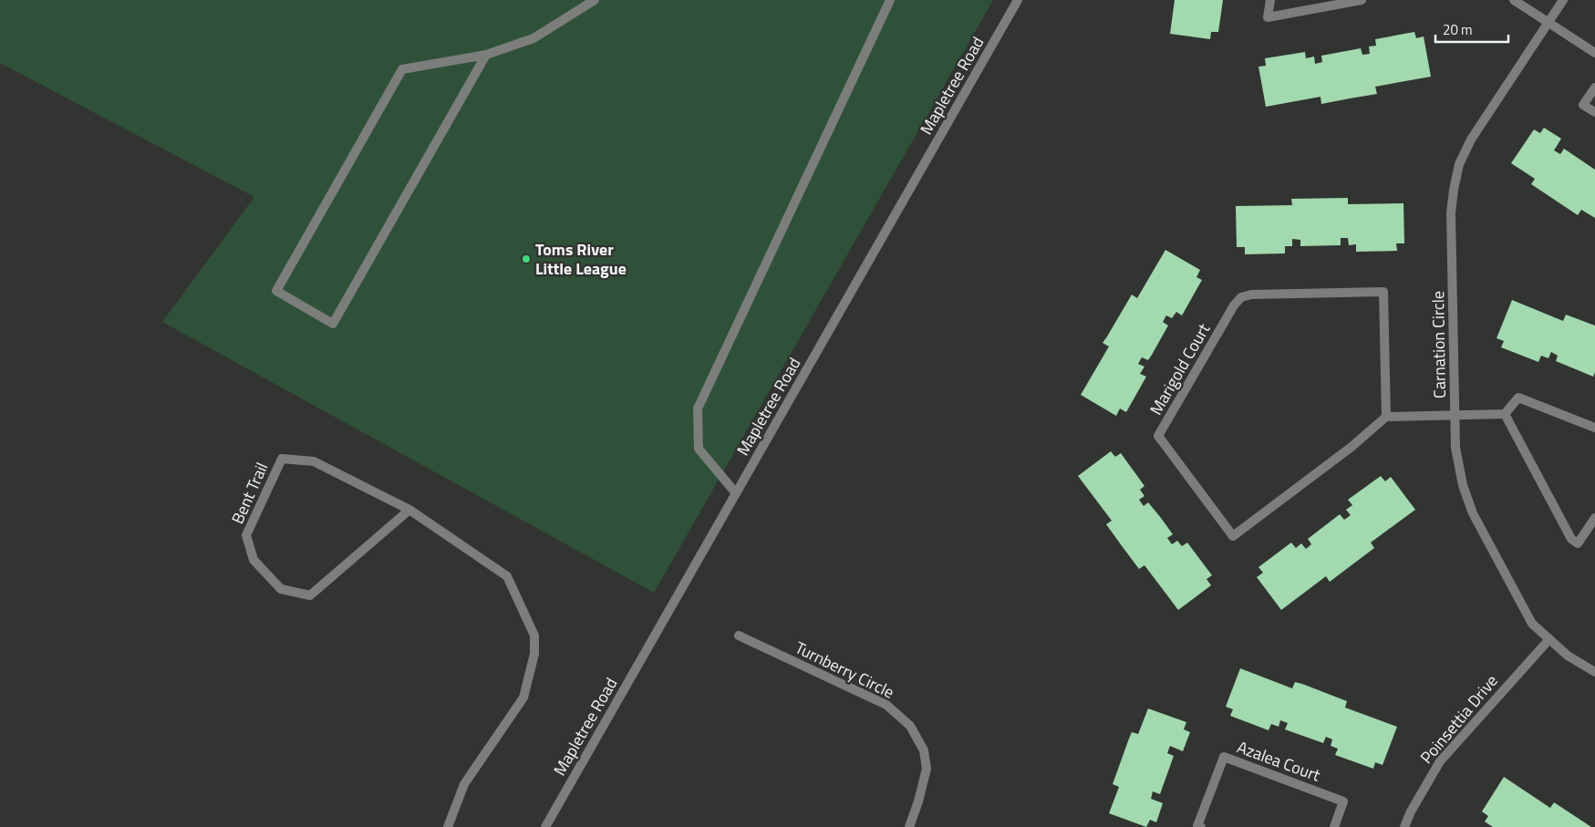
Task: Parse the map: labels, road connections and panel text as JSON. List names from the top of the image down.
{
  "streets": {
    "street": [
      "Mapletree Road",
      "Carnation Circle",
      "Marigold Court",
      "Bent Trail",
      "Turnberry Circle",
      "Poinsettia Drive",
      "Azalea Court"
    ]
  },
  "crossings": [
    ["Carnation Circle", "Poinsettia Drive"]
  ],
  "places": ["Toms River Little League"],
  "scale_bar": "20 m"
}
